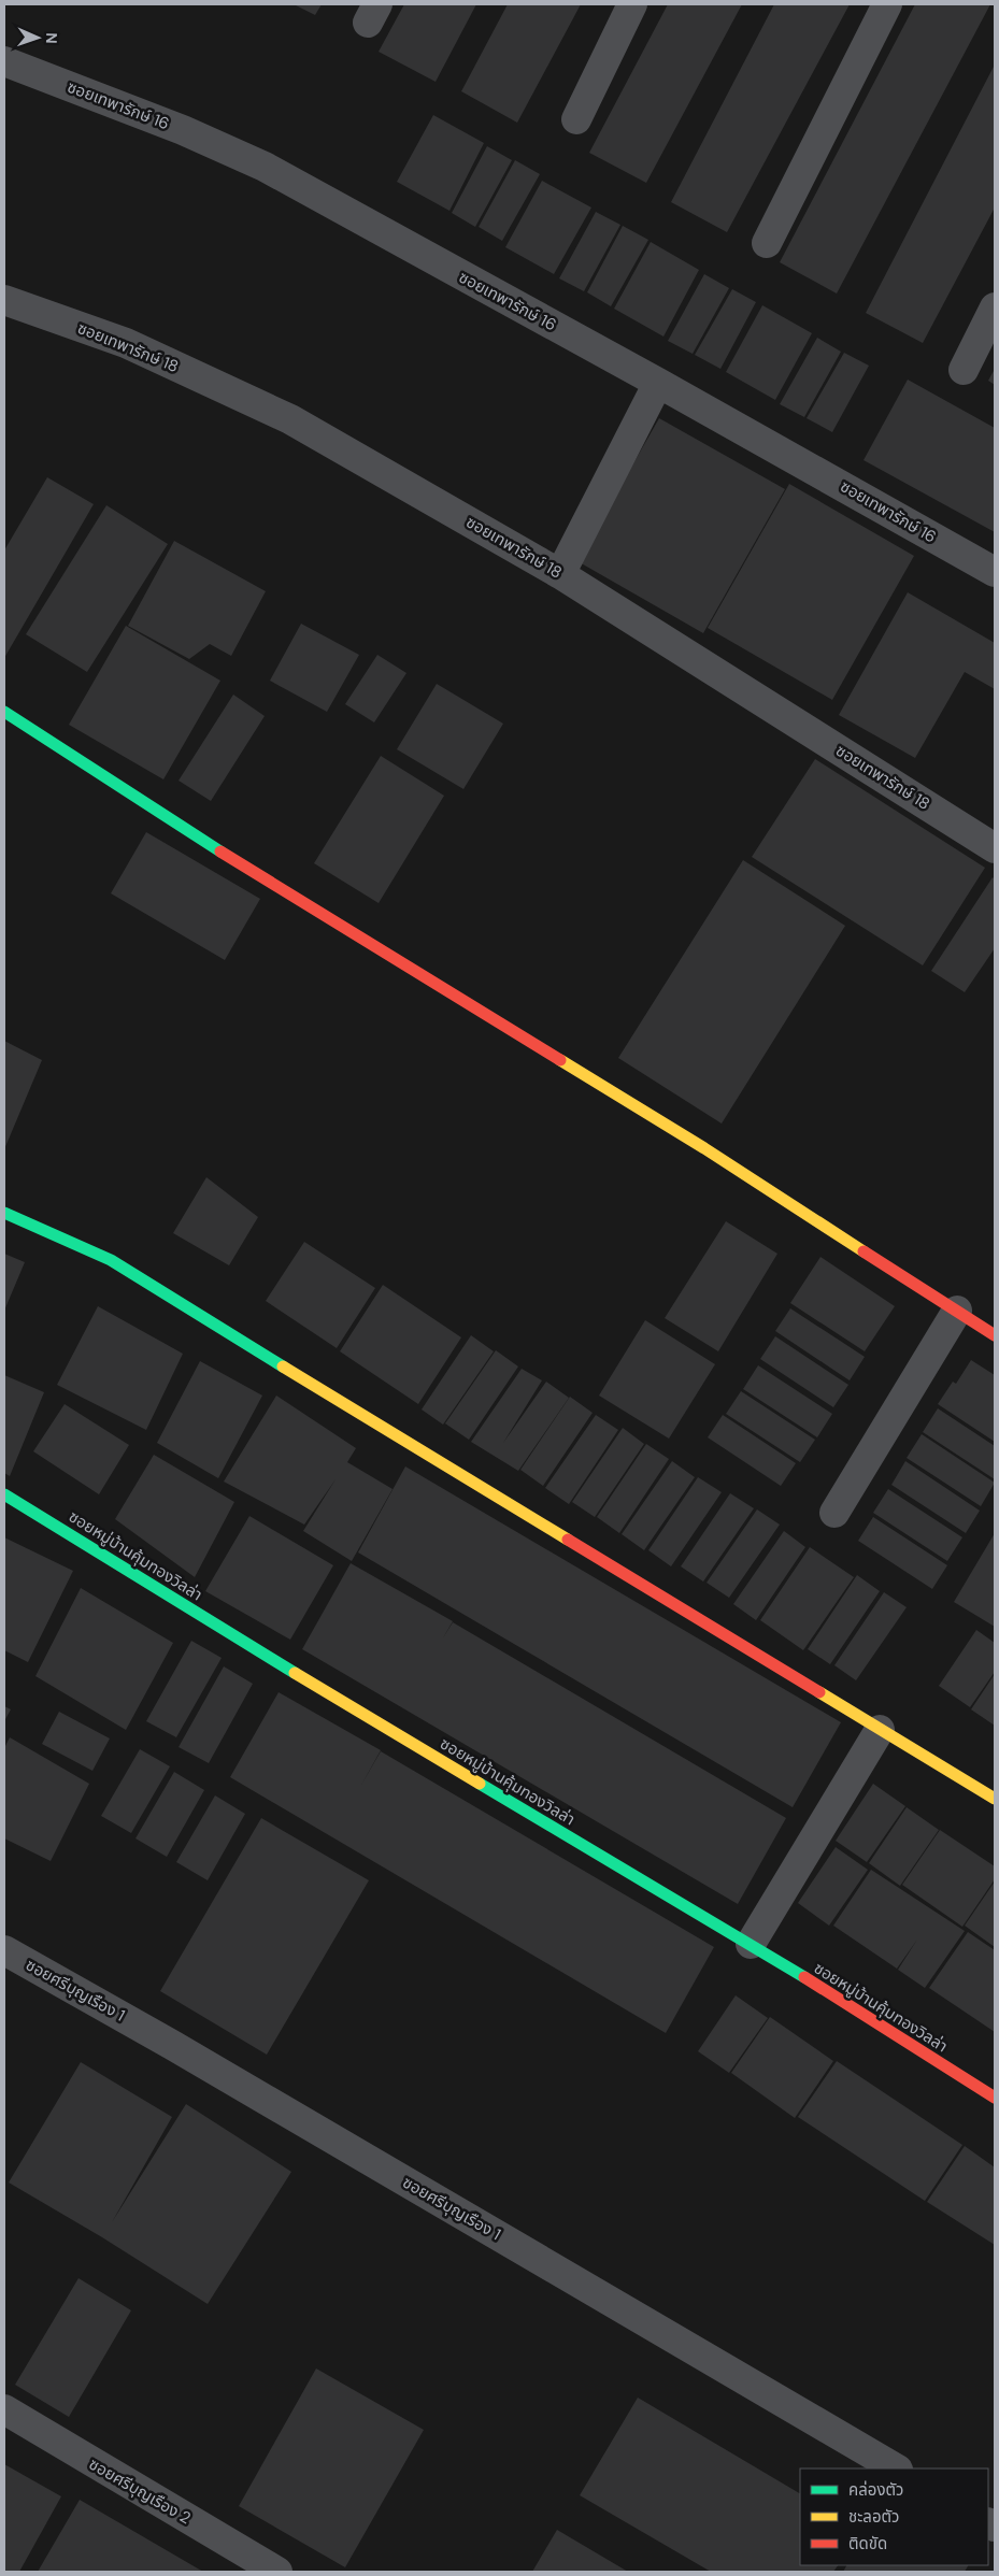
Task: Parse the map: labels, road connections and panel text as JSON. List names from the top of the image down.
{
  "streets": {
    "street": [
      "ซอยเทพารักษ์ 16",
      "ซอยเทพารักษ์ 18",
      "ซอยหมู่บ้านคุ้มทองวิลล่า",
      "ซอยศรีบุญเรือง 1",
      "ซอยศรีบุญเรือง 2"
    ]
  },
  "legend": ["คล่องตัว", "ชะลอตัว", "ติดขัด"],
  "north": "right"
}
